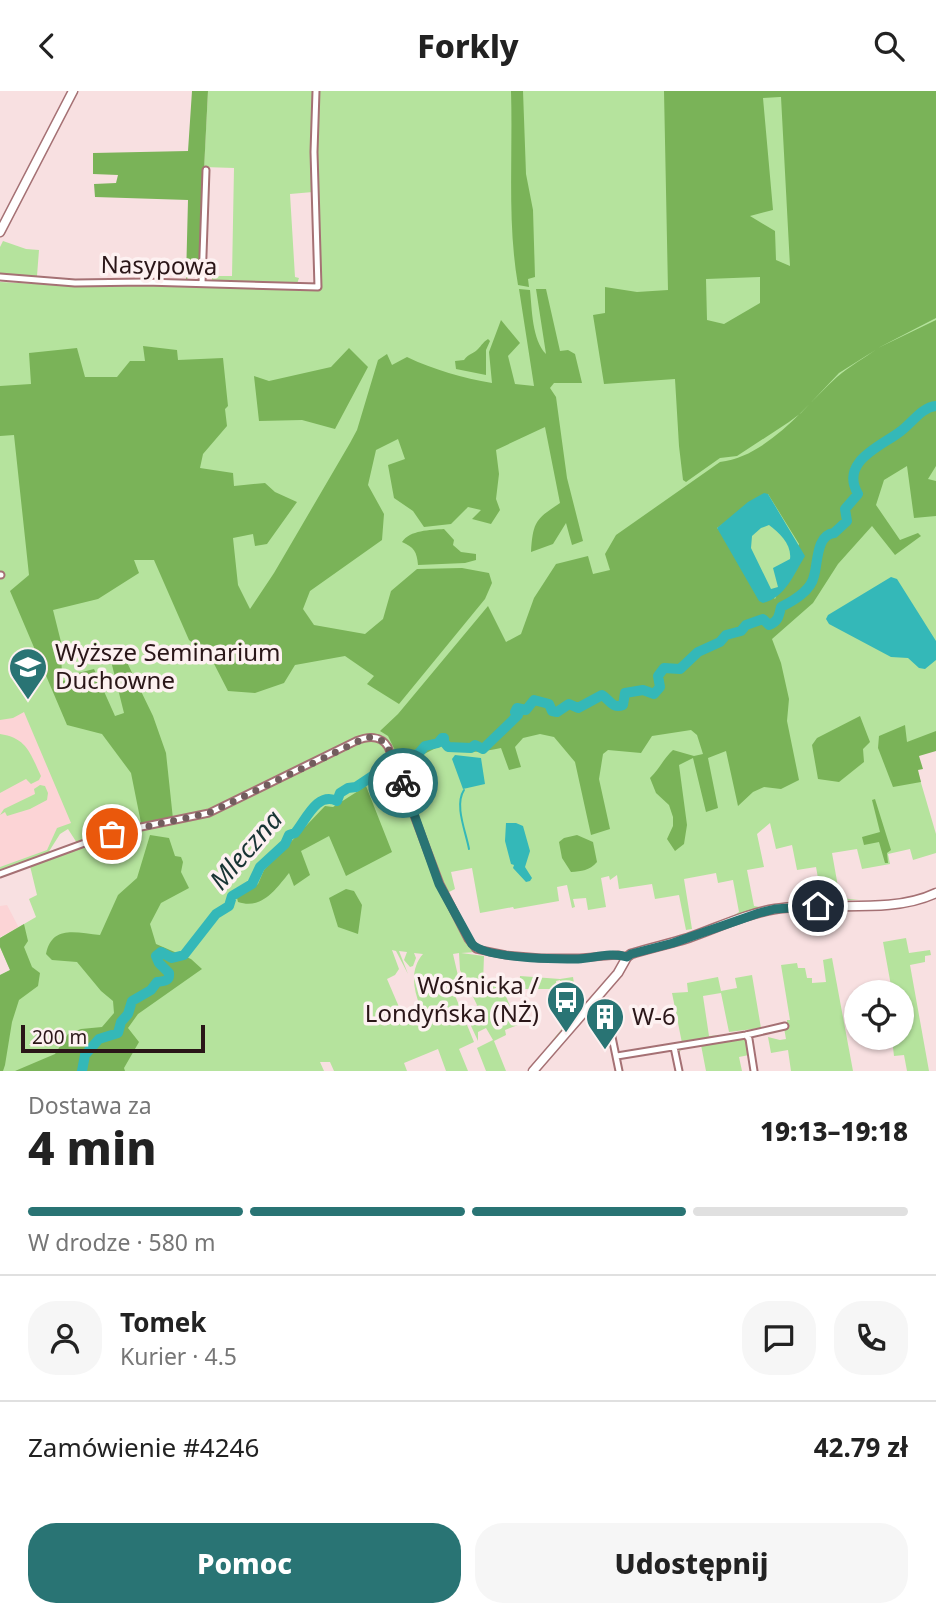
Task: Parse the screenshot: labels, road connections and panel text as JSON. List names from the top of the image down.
{
  "streets": {
    "street": ["Nasypowa"]
  },
  "water": ["Mleczna"],
  "places": {
    "school or university": ["Wyższe Seminarium Duchowne"],
    "bus stop": ["Wośnicka / Londyńska (NŻ)"],
    "building": ["W-6"]
  },
  "scale_bar": "200 m",
  "page": {
    "header": "Forkly",
    "scale": "200 m",
    "heading": ["4 min", "Dostawa za", "19:13–19:18"],
    "panel": [
      "Tomek",
      "Kurier · 4.5",
      "Zamówienie #4246",
      "42.79 zł"
    ],
    "bar": "W drodze · 580 m",
    "buttons": ["Pomoc", "Udostępnij"]
  }
}
